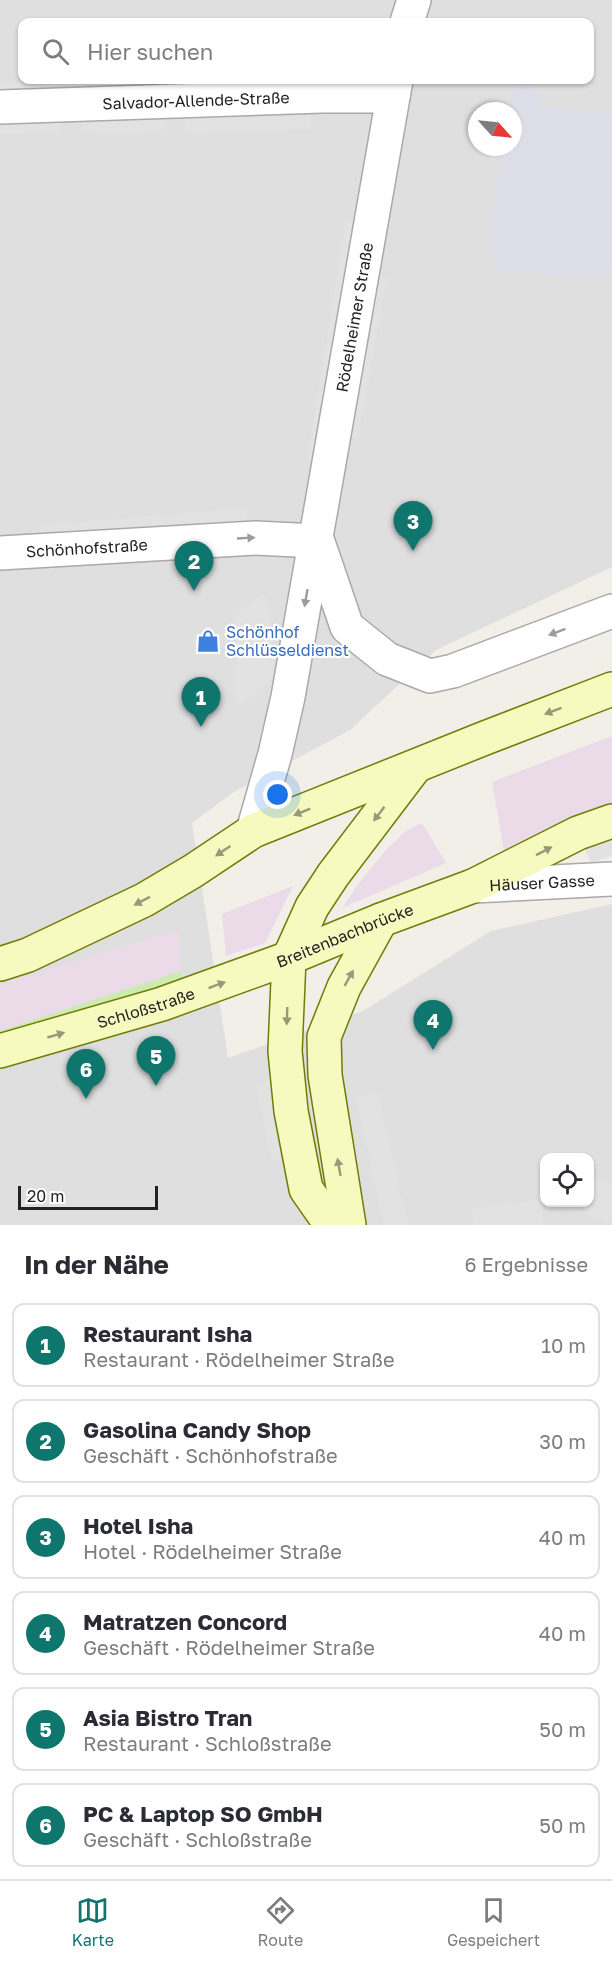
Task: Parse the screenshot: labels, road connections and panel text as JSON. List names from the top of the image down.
{
  "streets": {
    "main road": ["Breitenbachbrücke", "Schloßstraße"],
    "street": [
      "Salvador-Allende-Straße",
      "Rödelheimer Straße",
      "Schönhofstraße",
      "Häuser Gasse"
    ]
  },
  "crossings": [
    ["Salvador-Allende-Straße", "Rödelheimer Straße"],
    ["Rödelheimer Straße", "Schönhofstraße"],
    ["Häuser Gasse", "Breitenbachbrücke"],
    ["Breitenbachbrücke", "Schloßstraße"]
  ],
  "one_way": ["Schönhofstraße"],
  "places": {
    "shop": ["Schönhof Schlüsseldienst"]
  },
  "scale_bar": "20 m",
  "north": "bottom right",
  "page": {
    "search": "Hier suchen",
    "pins": [
      "3",
      "2",
      "1",
      "4",
      "5",
      "6"
    ],
    "scale": "20 m",
    "heading": ["In der Nähe", "6 Ergebnisse"],
    "list": [
      {
        "mark": "1",
        "name": "Restaurant Isha",
        "note": "Restaurant · Rödelheimer Straße",
        "value": "10 m"
      },
      {
        "mark": "2",
        "name": "Gasolina Candy Shop",
        "note": "Geschäft · Schönhofstraße",
        "value": "30 m"
      },
      {
        "mark": "3",
        "name": "Hotel Isha",
        "note": "Hotel · Rödelheimer Straße",
        "value": "40 m"
      },
      {
        "mark": "4",
        "name": "Matratzen Concord",
        "note": "Geschäft · Rödelheimer Straße",
        "value": "40 m"
      },
      {
        "mark": "5",
        "name": "Asia Bistro Tran",
        "note": "Restaurant · Schloßstraße",
        "value": "50 m"
      },
      {
        "mark": "6",
        "name": "PC & Laptop SO GmbH",
        "note": "Geschäft · Schloßstraße",
        "value": "50 m"
      }
    ],
    "nav": ["Karte", "Route", "Gespeichert"]
  }
}
